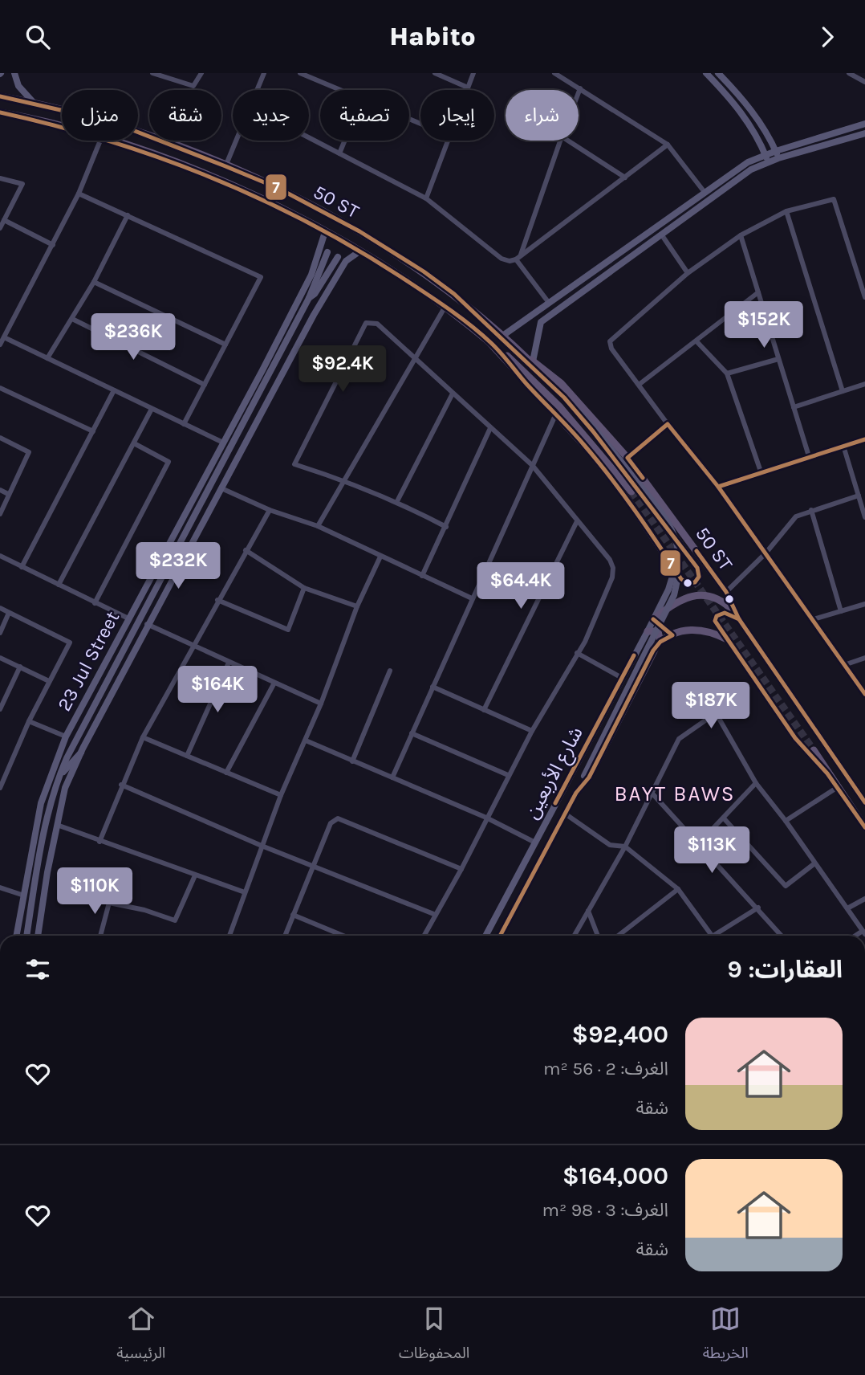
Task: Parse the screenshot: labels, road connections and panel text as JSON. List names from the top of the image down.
{
  "streets": {
    "main road": ["50 ST"],
    "street": ["23 Jul Street", "شارع الأربعين"]
  },
  "crossings": [
    ["50 ST", "23 Jul Street"],
    ["50 ST", "شارع الأربعين"]
  ],
  "districts": ["BAYT BAWS"],
  "lines": ["transit line 7"],
  "page": {
    "header": "Habito",
    "chip": [
      "شراء",
      "إيجار",
      "تصفية",
      "جديد",
      "شقة",
      "منزل"
    ],
    "price": [
      "$152K",
      "$236K",
      "$92.4K",
      "$232K",
      "$64.4K",
      "$164K",
      "$187K",
      "$113K",
      "$110K"
    ],
    "heading": "العقارات: 9",
    "list": [
      {
        "name": "$92,400",
        "note": "الغرف: 2 · 56 m² · شقة"
      },
      {
        "name": "$164,000",
        "note": "الغرف: 3 · 98 m² · شقة"
      }
    ],
    "tabs": ["الخريطة", "المحفوظات", "الرئيسية"]
  }
}
